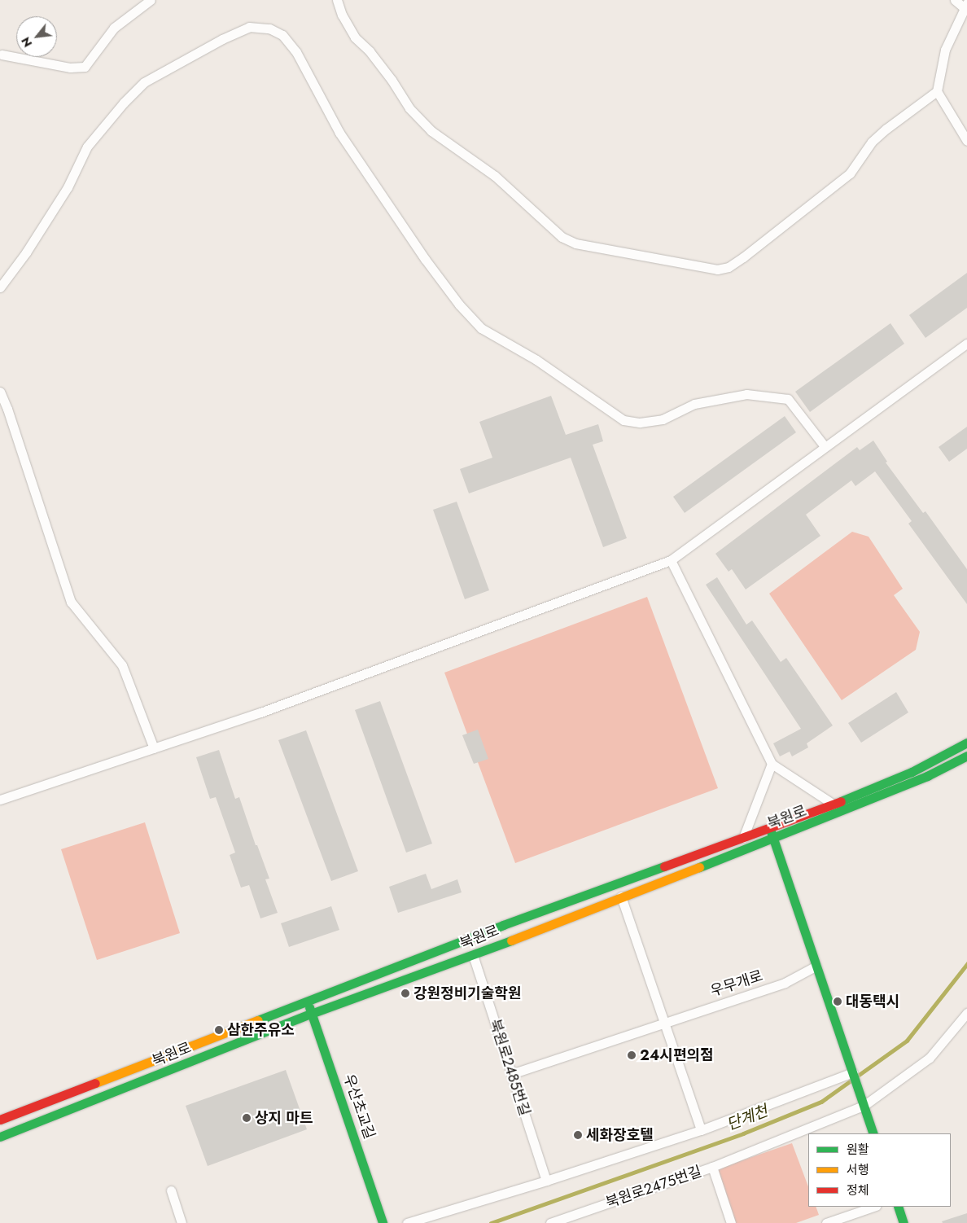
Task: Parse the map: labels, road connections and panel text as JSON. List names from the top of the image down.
{
  "streets": {
    "street": [
      "북원로",
      "우무개로",
      "북원로2485번길",
      "우산초교길",
      "북원로2475번길"
    ]
  },
  "crossings": [
    ["북원로", "북원로2485번길"],
    ["북원로", "우산초교길"]
  ],
  "water": ["단계천"],
  "places": [
    "강원정비기술학원",
    "대동택시",
    "삼한주유소",
    "24시편의점",
    "상지 마트",
    "세화장호텔"
  ],
  "legend": ["원활", "서행", "정체"],
  "north": "bottom left"
}
